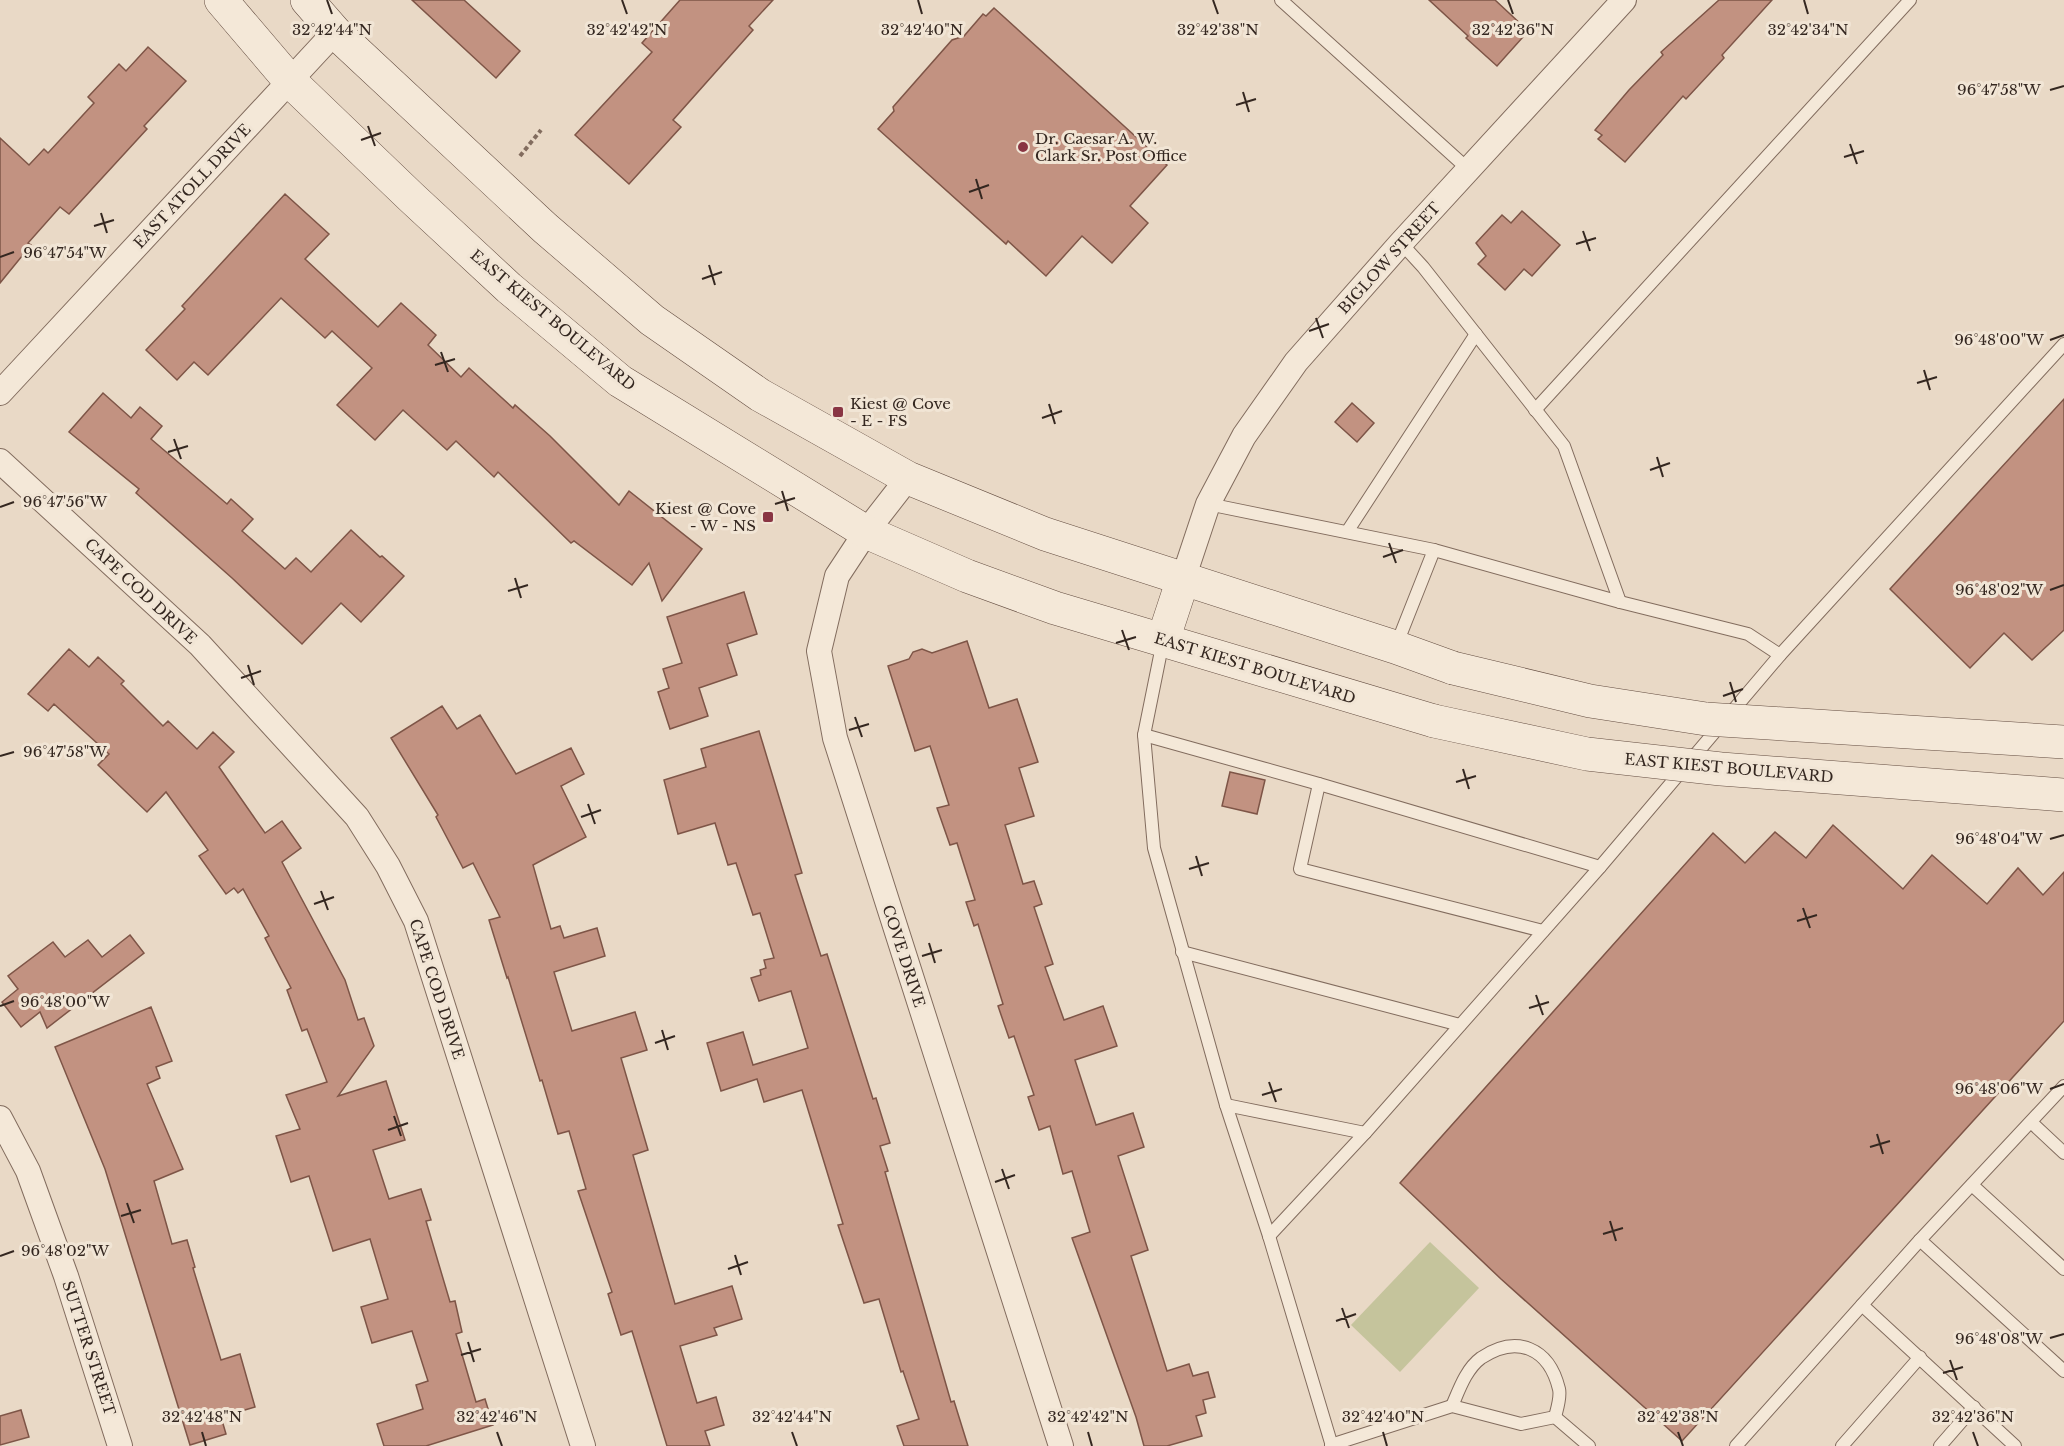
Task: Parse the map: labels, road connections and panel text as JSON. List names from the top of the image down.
{
  "streets": {
    "main road": ["EAST KIEST BOULEVARD"],
    "street": [
      "EAST ATOLL DRIVE",
      "BIGLOW STREET",
      "CAPE COD DRIVE",
      "COVE DRIVE",
      "SUTTER STREET"
    ]
  },
  "crossings": [
    ["EAST ATOLL DRIVE", "EAST KIEST BOULEVARD"],
    ["EAST KIEST BOULEVARD", "COVE DRIVE"]
  ],
  "places": {
    "other": ["Dr. Caesar A. W. Clark Sr. Post Office"],
    "transit": ["Kiest @ Cove - E - FS", "Kiest @ Cove - W - NS"]
  },
  "coordinates": [
    "32°42'44\"N",
    "32°42'42\"N",
    "32°42'40\"N",
    "32°42'38\"N",
    "32°42'36\"N",
    "32°42'34\"N",
    "96°47'58\"W",
    "96°47'54\"W",
    "96°48'00\"W",
    "96°47'56\"W",
    "96°48'02\"W",
    "96°48'04\"W",
    "96°48'06\"W",
    "96°48'08\"W",
    "32°42'48\"N",
    "32°42'46\"N"
  ]
}
